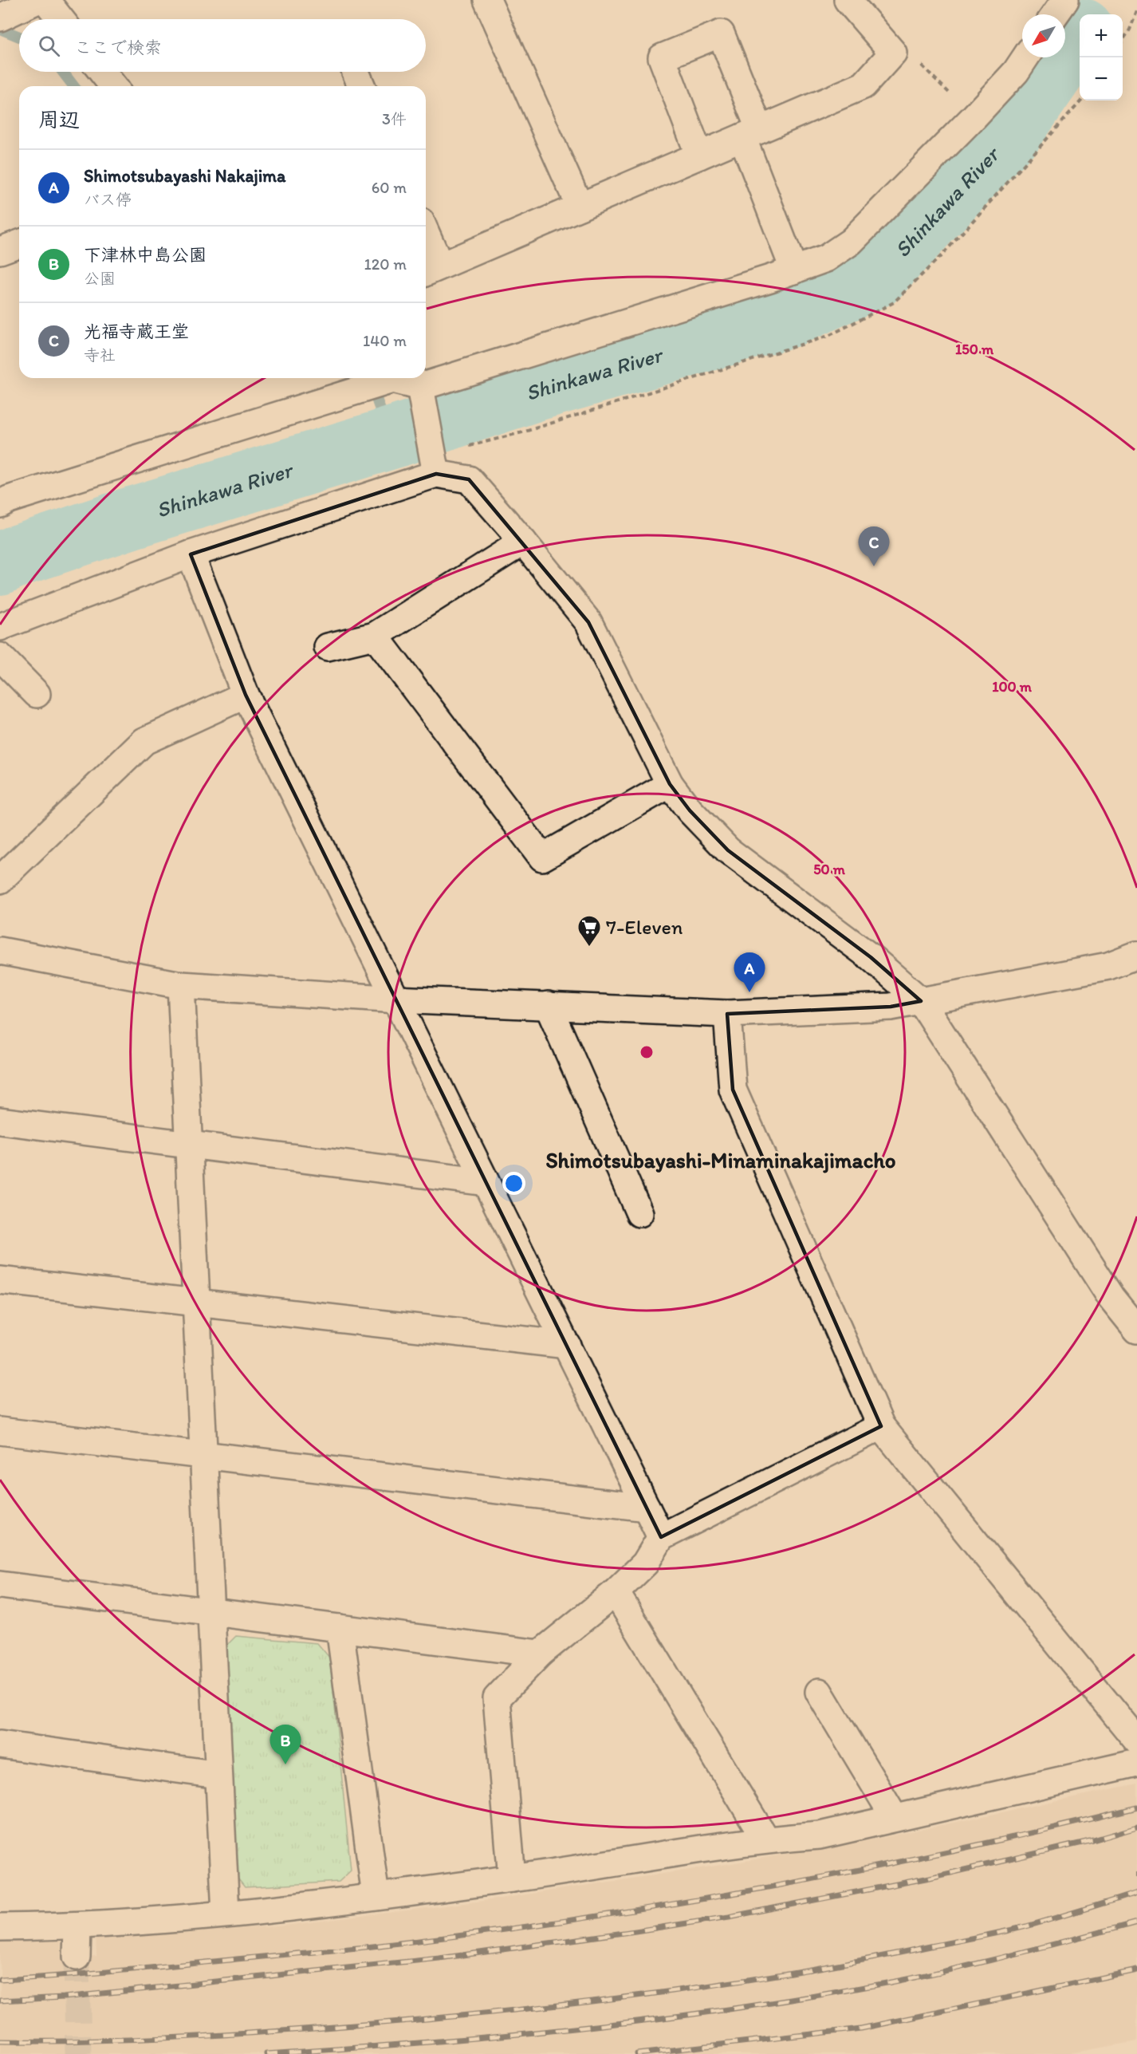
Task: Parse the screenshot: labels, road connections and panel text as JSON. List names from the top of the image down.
{
  "districts": ["Shimotsubayashi-Minaminakajimacho"],
  "water": ["Shinkawa River"],
  "places": {
    "supermarket": ["7-Eleven"]
  },
  "north": "bottom left",
  "page": {
    "map_buttons": ["+", "−"],
    "search": "ここで検索",
    "heading": ["周辺", "3件"],
    "list": [
      {
        "mark": "A",
        "name": "Shimotsubayashi Nakajima",
        "note": "バス停",
        "value": "60 m"
      },
      {
        "mark": "B",
        "name": "下津林中島公園",
        "note": "公園",
        "value": "120 m"
      },
      {
        "mark": "C",
        "name": "光福寺蔵王堂",
        "note": "寺社",
        "value": "140 m"
      }
    ],
    "pins": ["C", "A", "B"]
  },
  "rings": ["150 m", "100 m", "50 m"]
}
